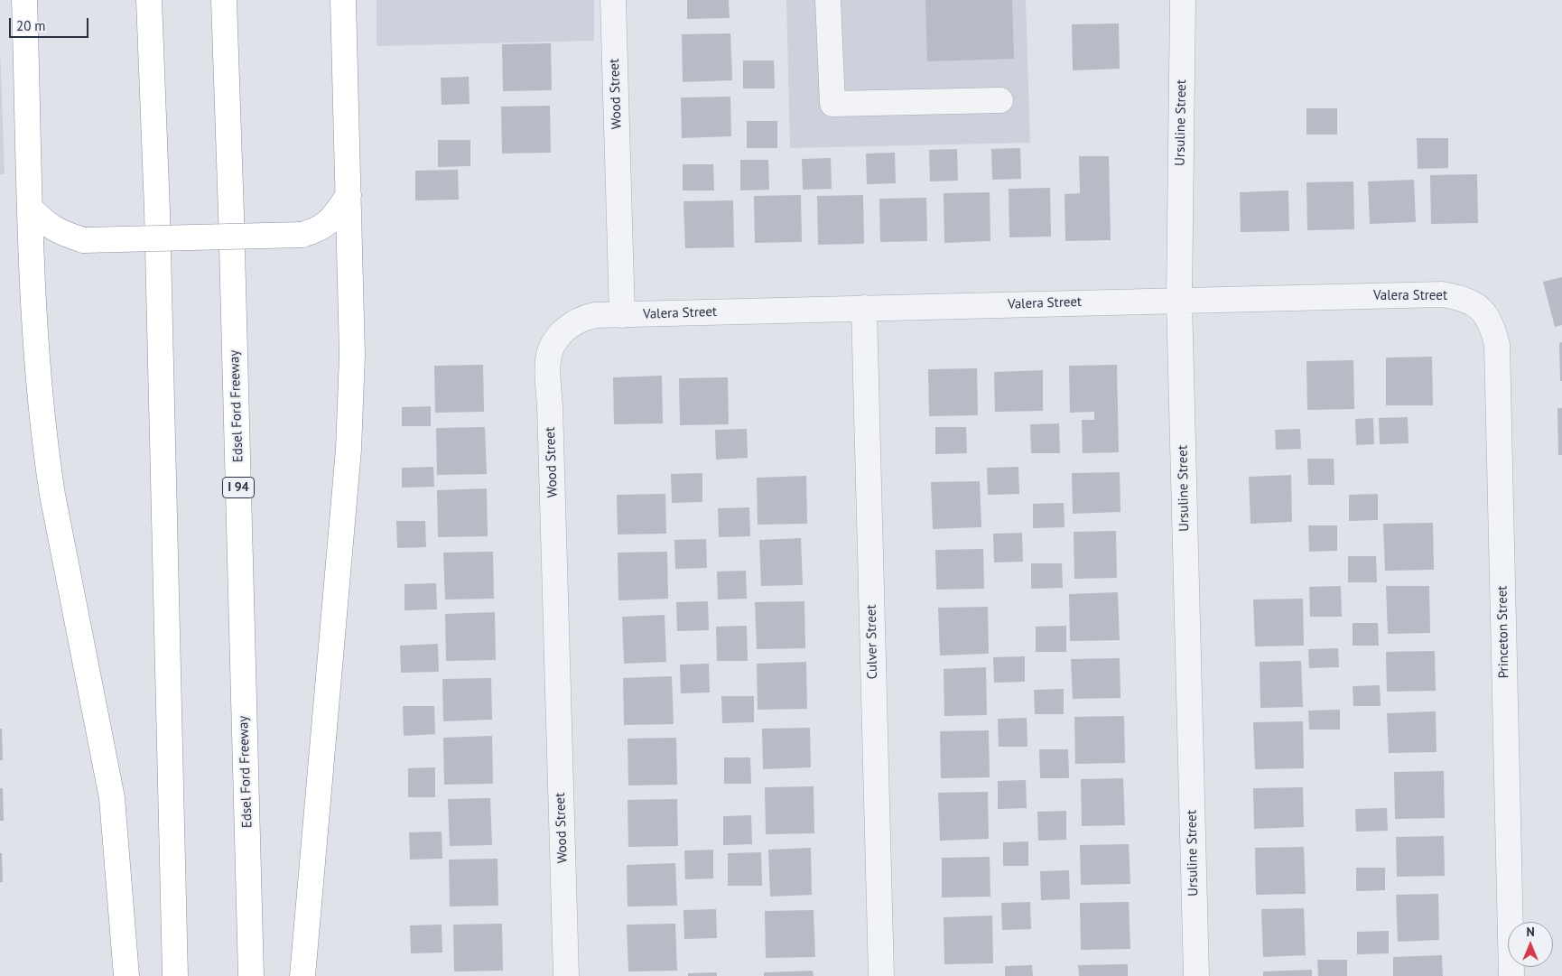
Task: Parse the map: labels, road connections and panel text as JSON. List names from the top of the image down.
{
  "streets": {
    "highway": ["Edsel Ford Freeway", "I 94"],
    "street": [
      "Wood Street",
      "Ursuline Street",
      "Valera Street",
      "Princeton Street",
      "Culver Street"
    ]
  },
  "crossings": [
    ["Wood Street", "Valera Street"],
    ["Ursuline Street", "Valera Street"],
    ["Valera Street", "Princeton Street"],
    ["Valera Street", "Culver Street"]
  ],
  "scale_bar": "20 m",
  "north": "top"
}
